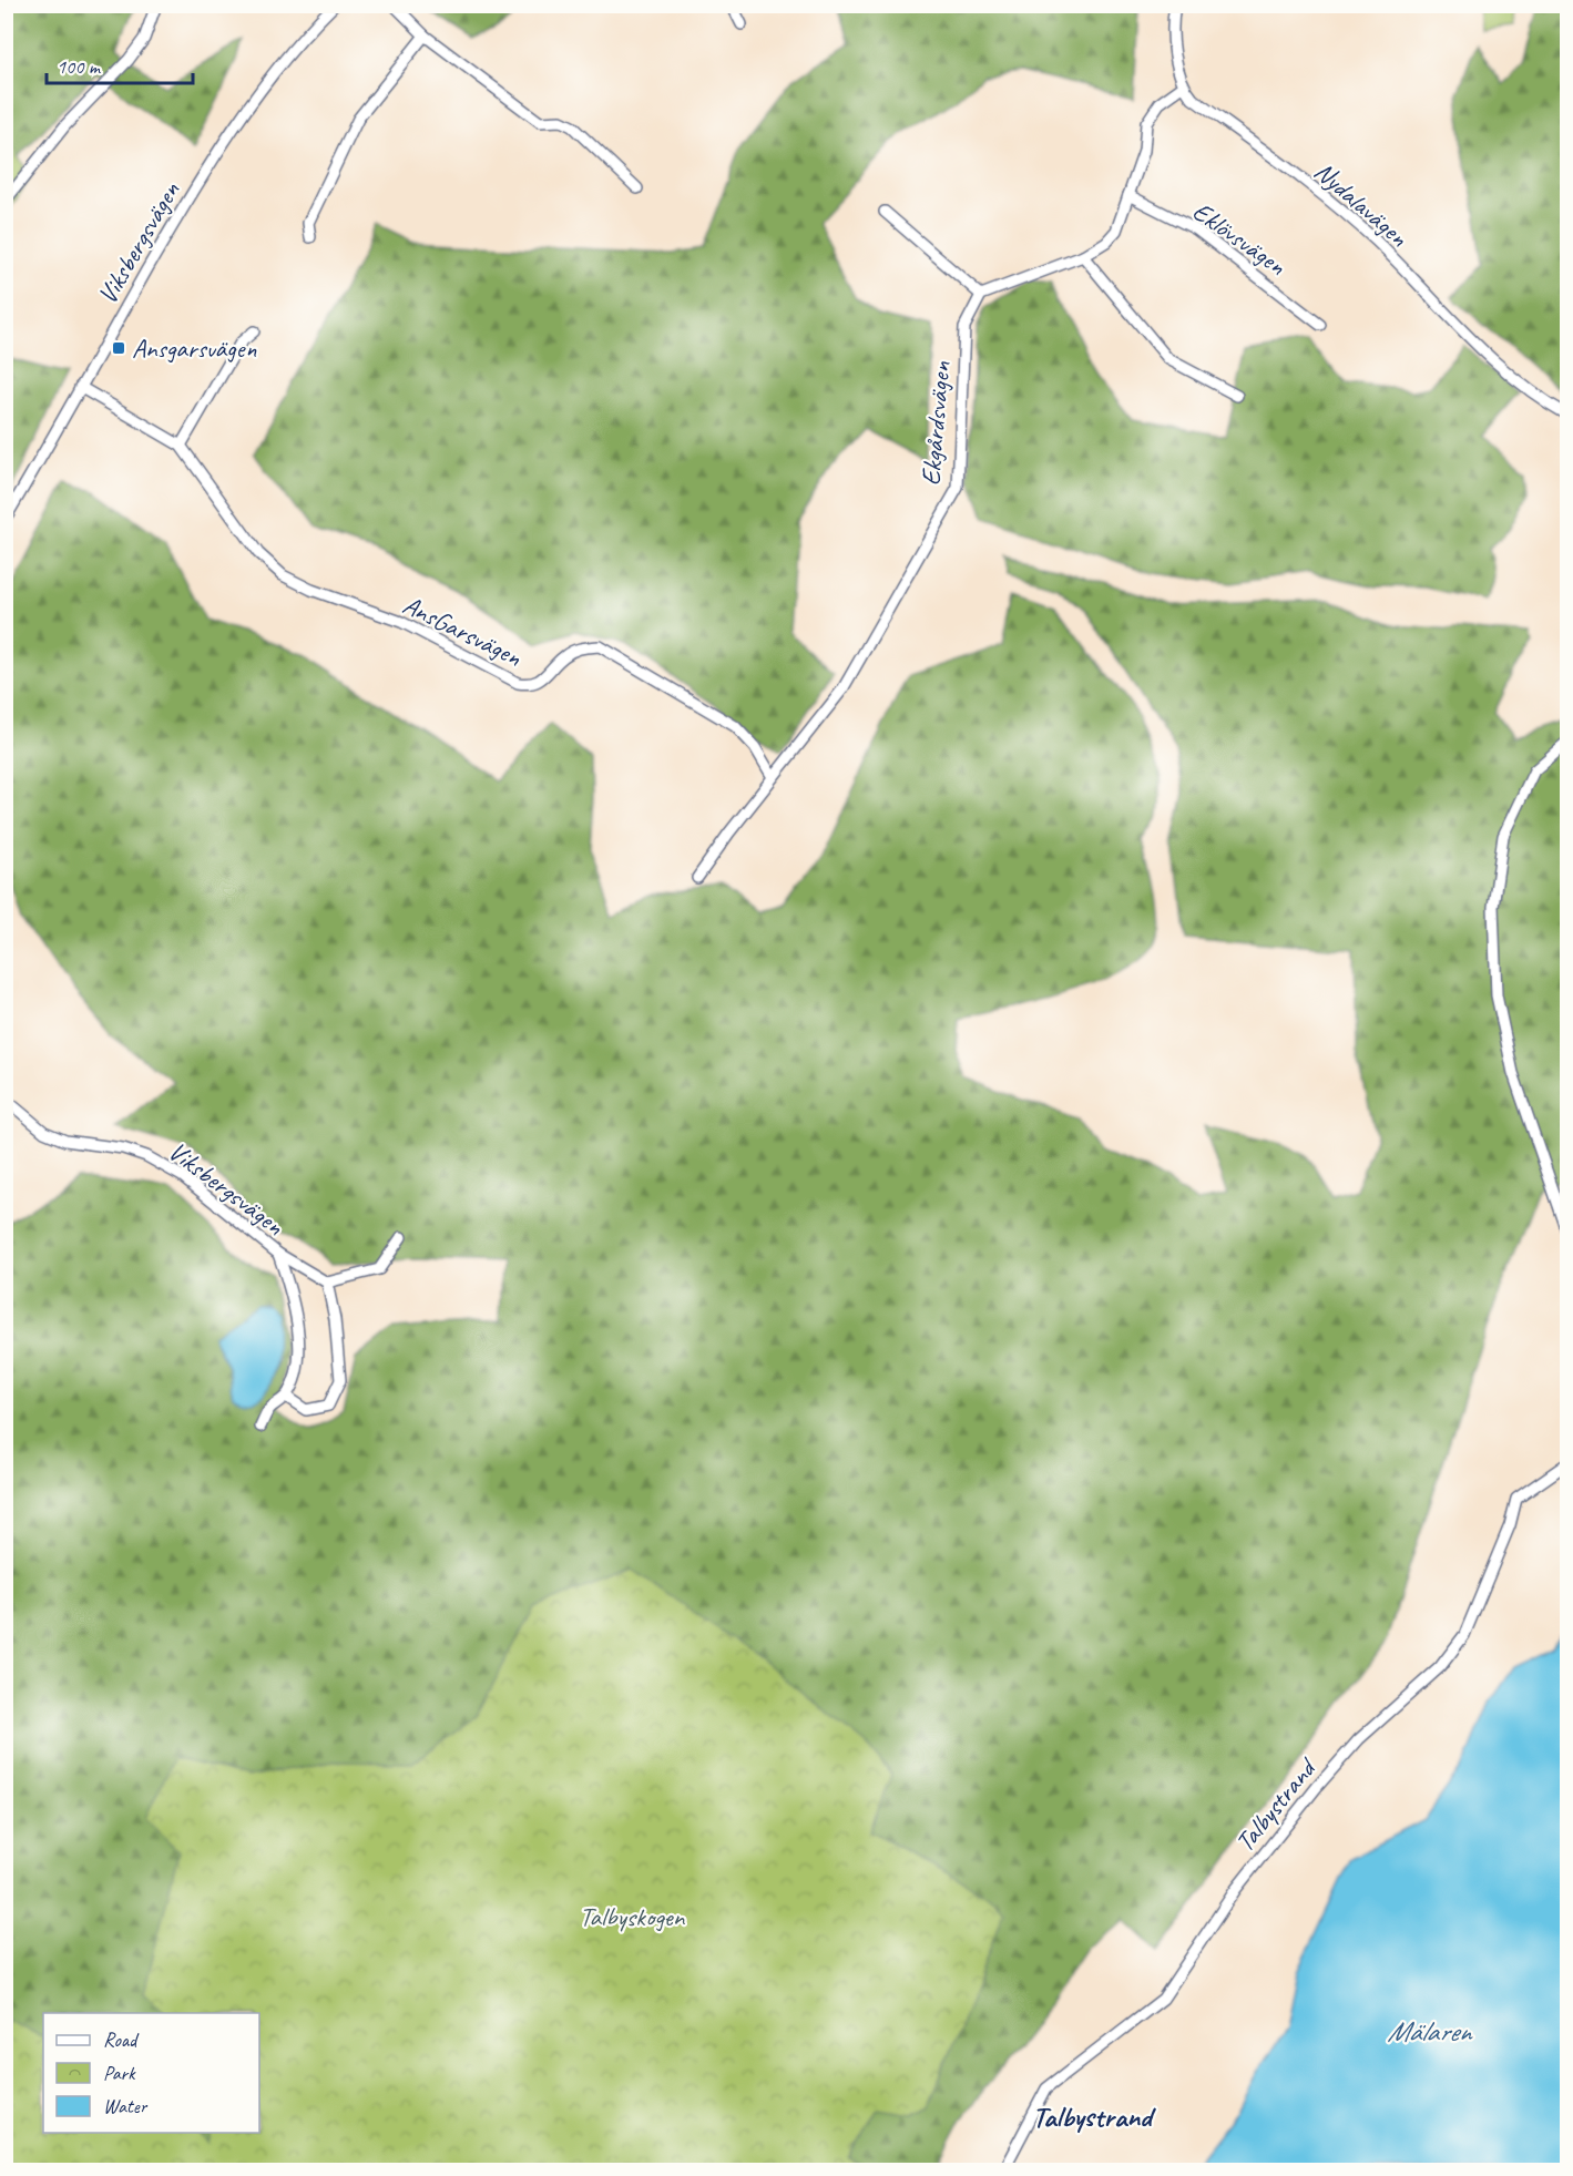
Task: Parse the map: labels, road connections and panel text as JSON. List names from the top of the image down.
{
  "streets": {
    "street": [
      "Nydalavägen",
      "Eklövsvägen",
      "Viksbergsvägen",
      "Ekgårdsvägen",
      "AnsGarsvägen",
      "Talbystrand"
    ]
  },
  "crossings": [
    ["Viksbergsvägen", "AnsGarsvägen"],
    ["Ekgårdsvägen", "AnsGarsvägen"]
  ],
  "districts": ["Talbystrand"],
  "water": ["Mälaren"],
  "parks": ["Talbyskogen"],
  "places": {
    "transit": ["Ansgarsvägen"]
  },
  "legend": ["Road", "Park", "Water"],
  "scale_bar": "100 m"
}
